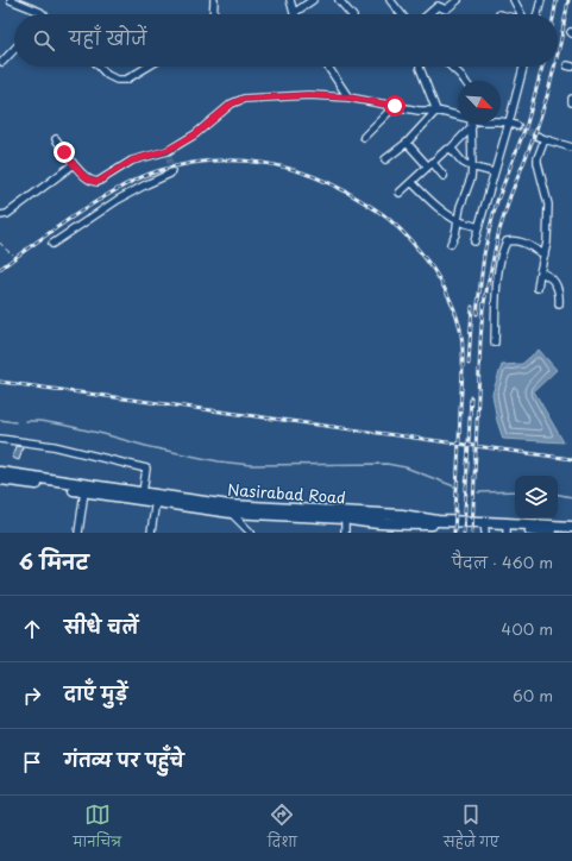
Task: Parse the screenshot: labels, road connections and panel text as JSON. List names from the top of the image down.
{
  "streets": {
    "highway": ["Nasirabad Road"]
  },
  "north": "bottom right",
  "page": {
    "search": "यहाँ खोजें",
    "heading": ["6 मिनट", "पैदल · 460 m"],
    "list": [
      ["सीधे चलें", "400 m"],
      ["दाएँ मुड़ें", "60 m"],
      "गंतव्य पर पहुँचे"
    ],
    "nav": ["मानचित्र", "दिशा", "सहेजे गए"]
  }
}
